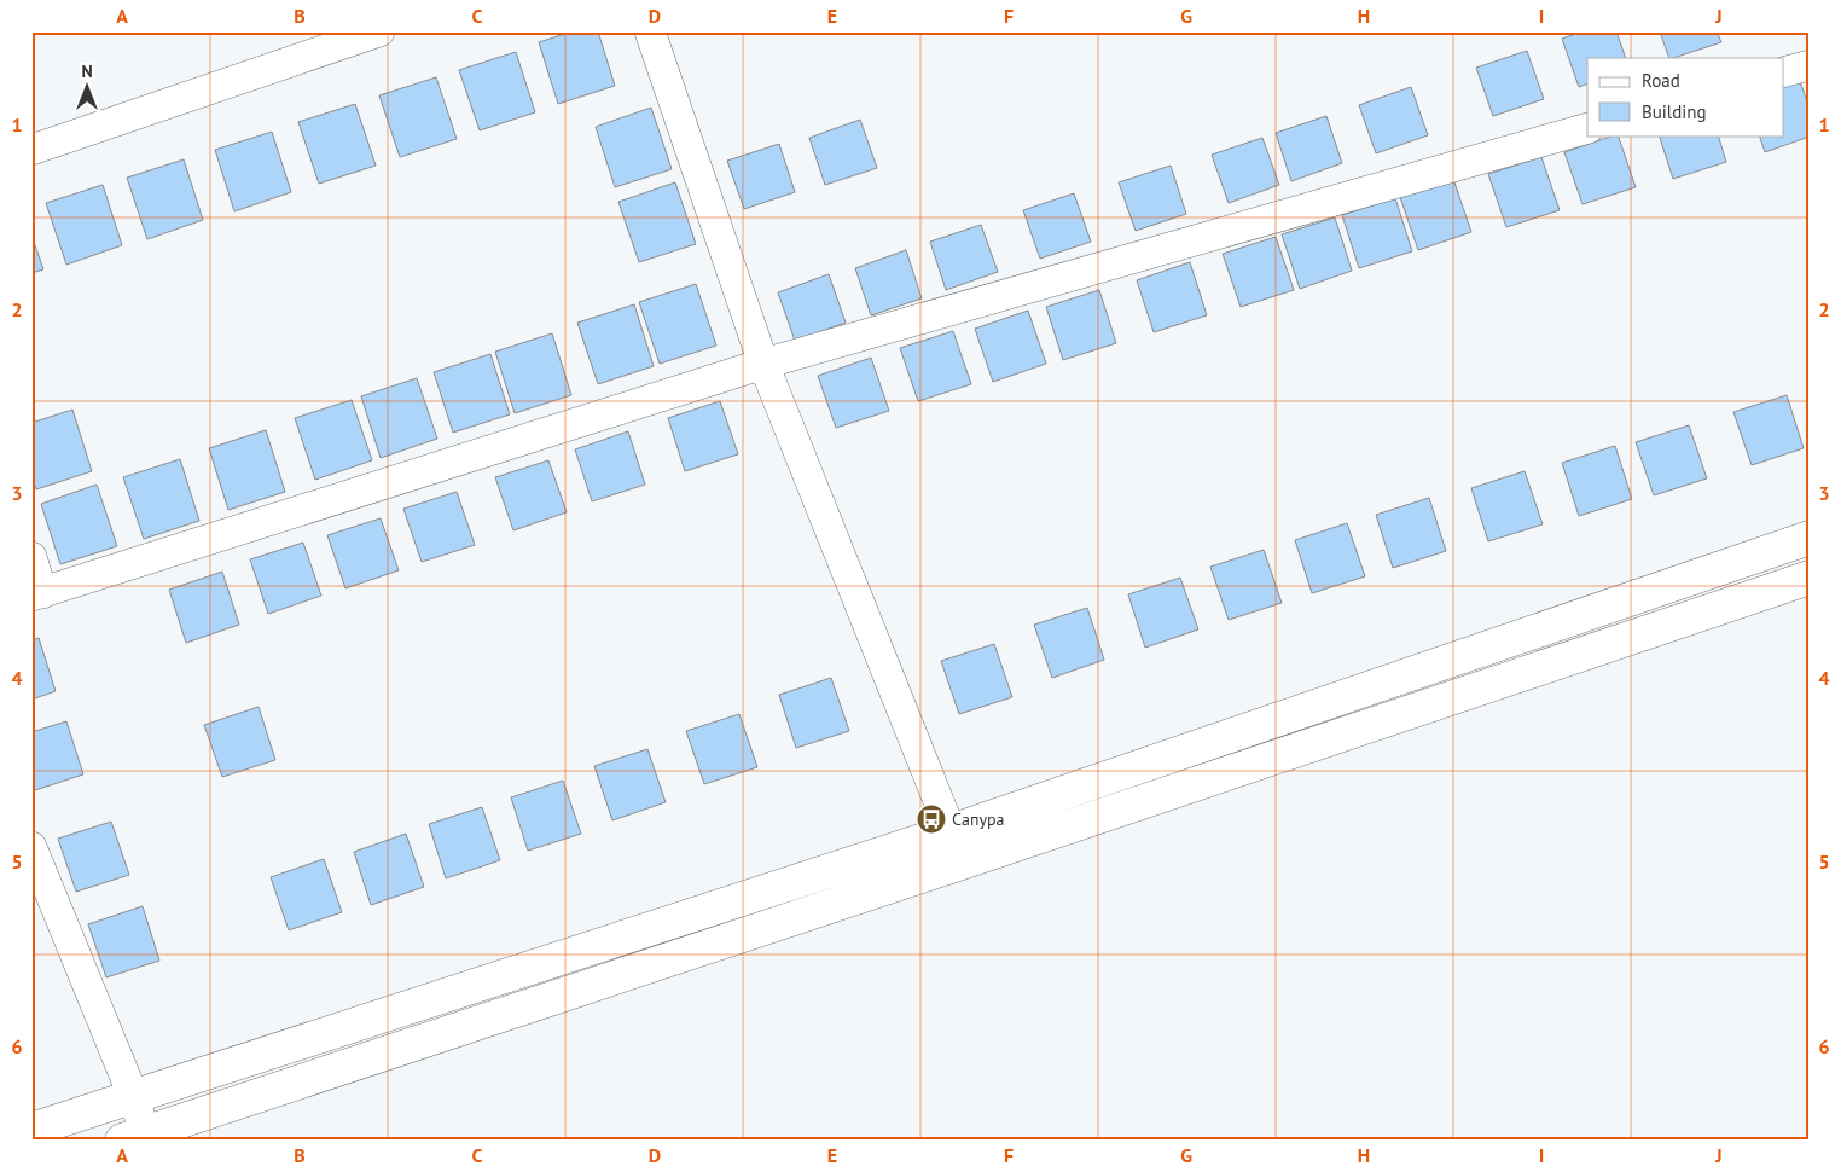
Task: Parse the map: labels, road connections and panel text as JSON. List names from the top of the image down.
{
  "places": {
    "bus stop": ["Сапура"]
  },
  "legend": ["Road", "Building"],
  "north": "top",
  "grid": {
    "columns": [
      "A",
      "B",
      "C",
      "D",
      "E",
      "F",
      "G",
      "H",
      "I",
      "J"
    ],
    "rows": [
      "1",
      "2",
      "3",
      "4",
      "5",
      "6"
    ]
  }
}
